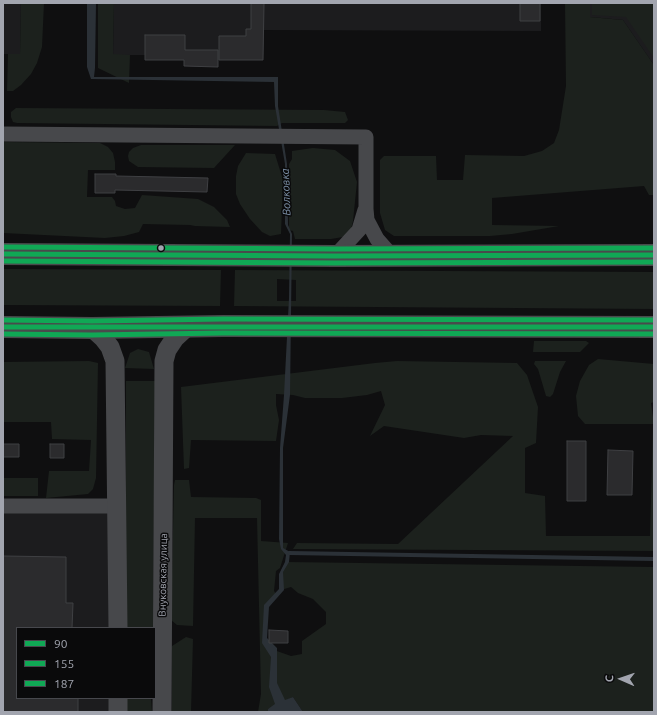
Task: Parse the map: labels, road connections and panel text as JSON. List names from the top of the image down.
{
  "streets": {
    "street": ["Внуковская улица"]
  },
  "water": ["Волковка"],
  "lines": ["transit line 187", "transit line 90", "transit line 155"],
  "legend": ["90", "155", "187"],
  "north": "left"
}
